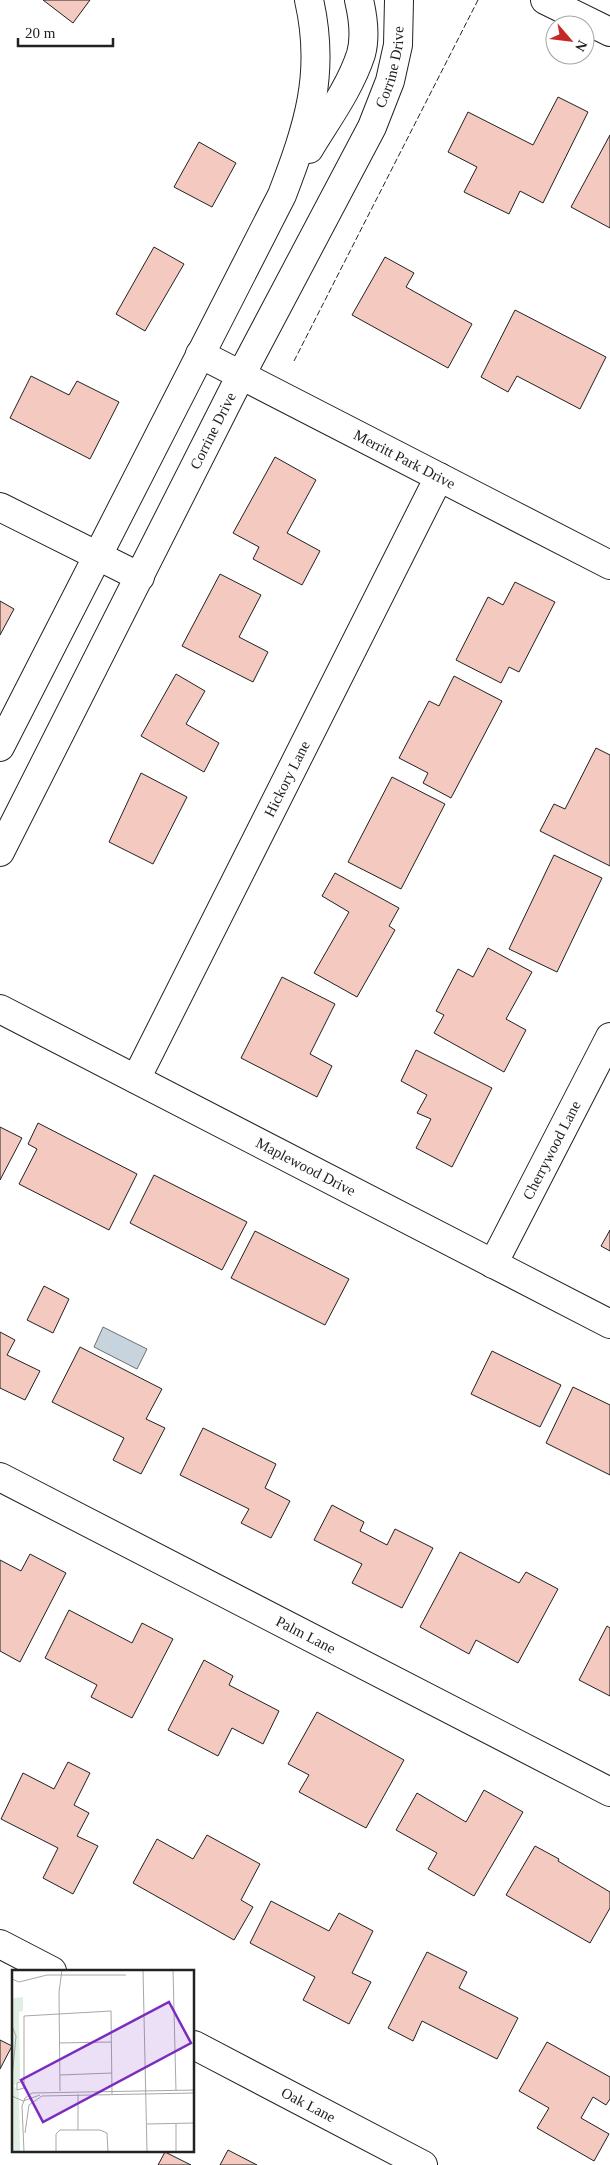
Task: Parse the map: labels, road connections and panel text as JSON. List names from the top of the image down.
{
  "streets": {
    "street": [
      "Corrine Drive",
      "Merritt Park Drive",
      "Hickory Lane",
      "Cherrywood Lane",
      "Maplewood Drive",
      "Palm Lane",
      "Oak Lane"
    ]
  },
  "crossings": [
    ["Corrine Drive", "Merritt Park Drive"],
    ["Merritt Park Drive", "Hickory Lane"],
    ["Hickory Lane", "Maplewood Drive"],
    ["Cherrywood Lane", "Maplewood Drive"]
  ],
  "scale_bar": "20 m",
  "north": "bottom right"
}
